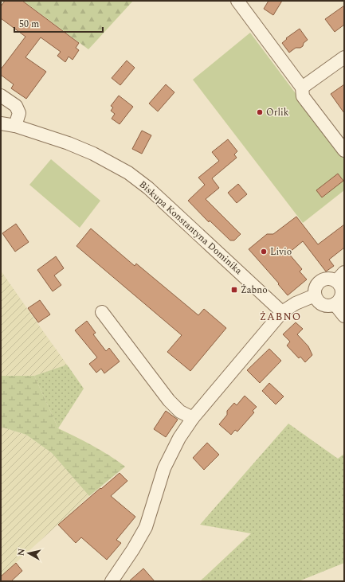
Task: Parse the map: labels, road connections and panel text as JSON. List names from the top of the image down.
{
  "streets": {
    "street": ["Biskupa Konstantyna Dominika"]
  },
  "districts": ["ŻABNO"],
  "places": {
    "other": ["Orlik", "Livio"],
    "transit": ["Żabno"]
  },
  "scale_bar": "50 m",
  "north": "left"
}
